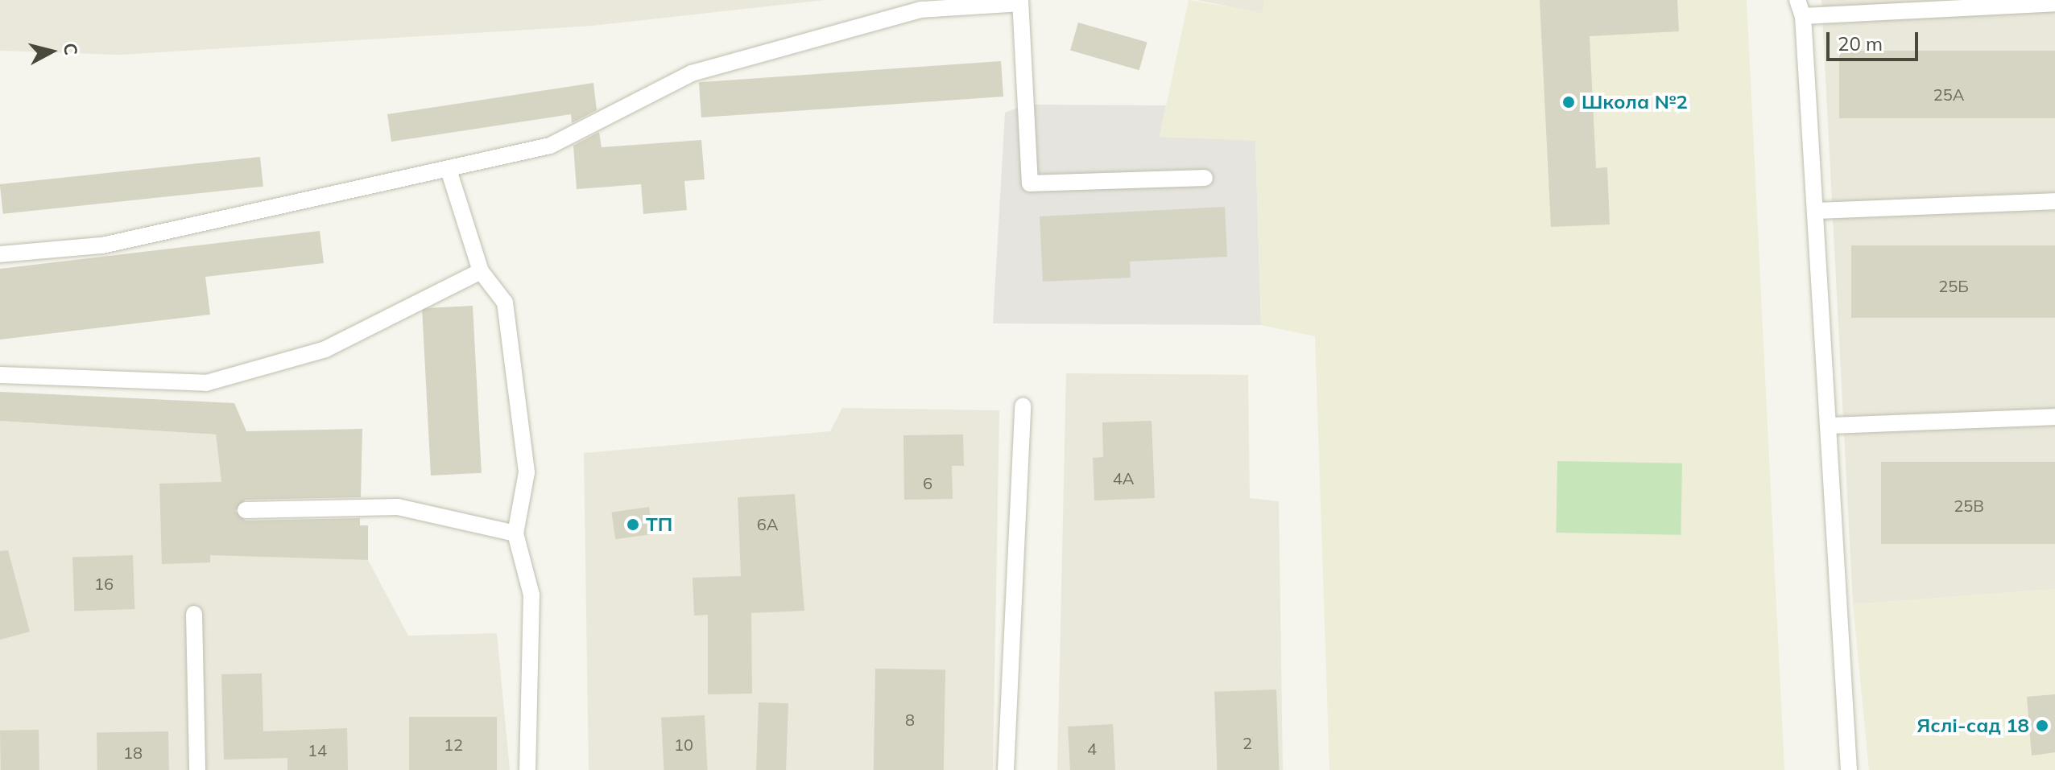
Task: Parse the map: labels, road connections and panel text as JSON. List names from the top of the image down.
{
  "places": ["Школа №2", "ТП", "Яслі-сад 18"],
  "house_numbers": [
    "25А",
    "25Б",
    "4А",
    "6",
    "25В",
    "6А",
    "16",
    "8",
    "2",
    "12",
    "10",
    "4",
    "14",
    "18"
  ],
  "scale_bar": "20 m",
  "north": "right"
}
